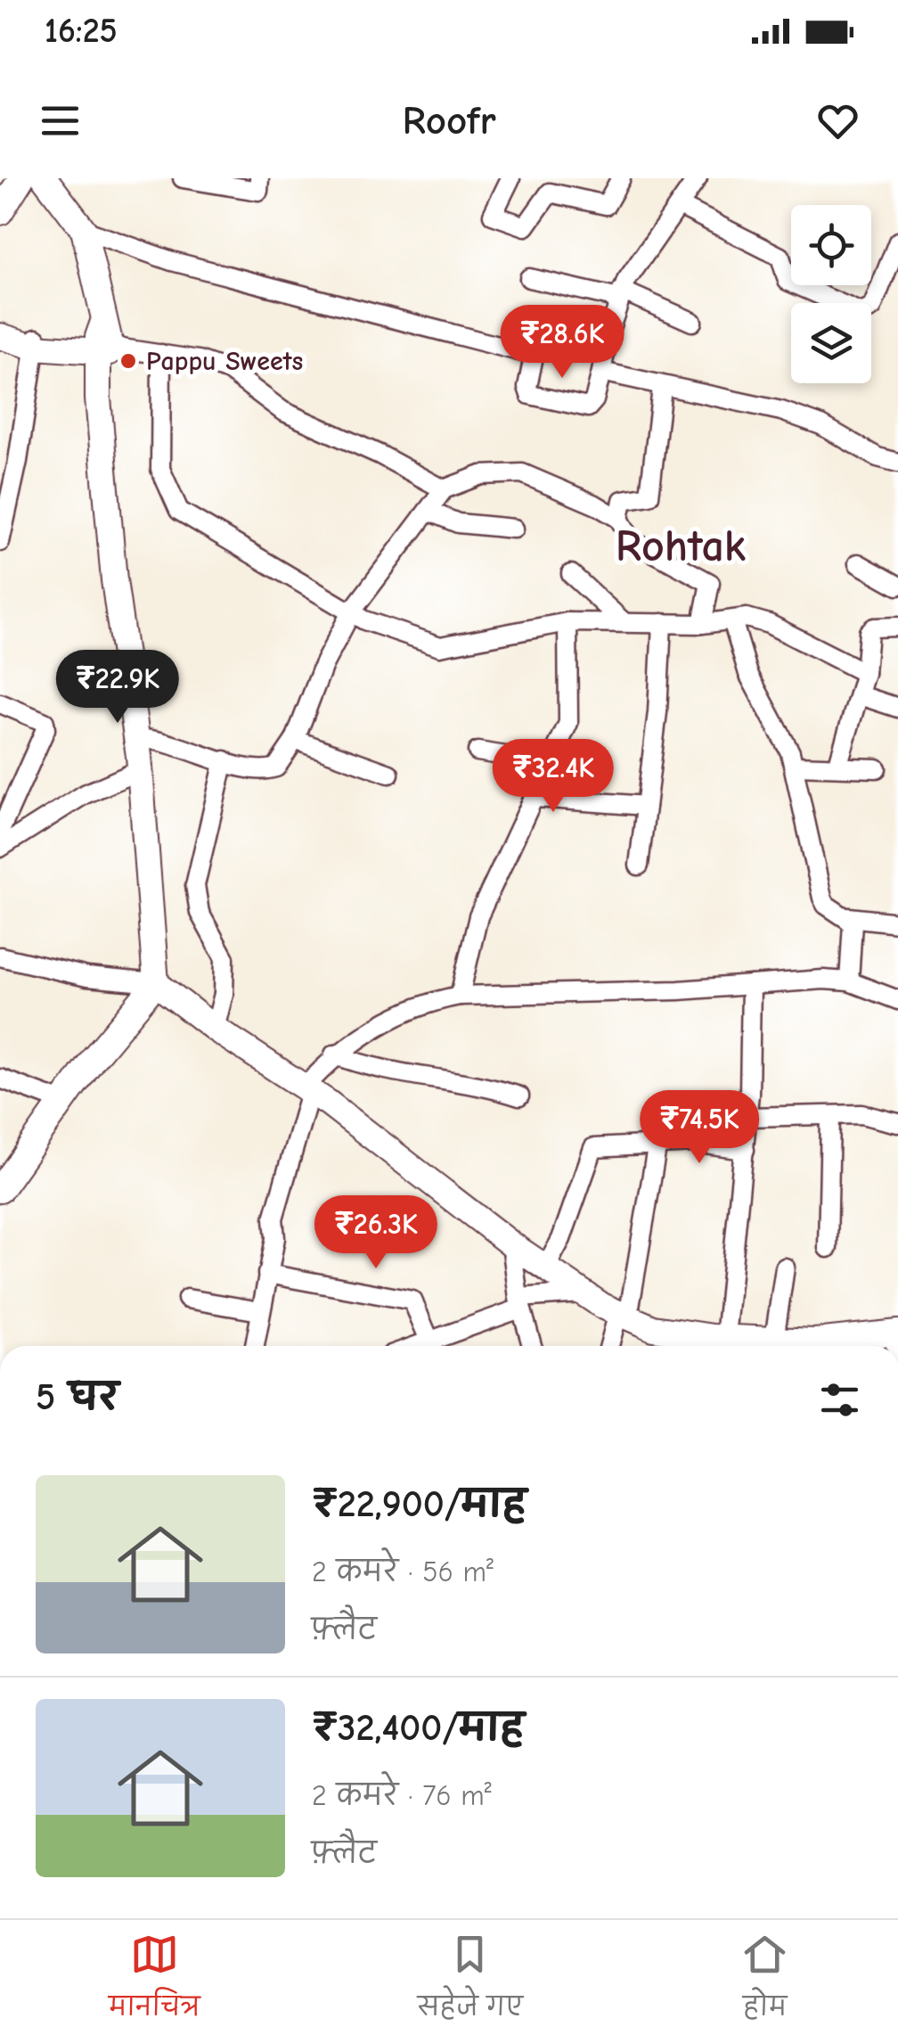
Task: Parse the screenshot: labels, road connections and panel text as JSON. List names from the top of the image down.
{
  "districts": ["Rohtak"],
  "places": ["Pappu Sweets"],
  "page": {
    "status": "16:25",
    "header": "Roofr",
    "price": [
      "₹28.6K",
      "₹22.9K",
      "₹32.4K",
      "₹74.5K",
      "₹26.3K"
    ],
    "heading": "5 घर",
    "list": [
      {
        "name": "₹22,900/माह",
        "note": "2 कमरे · 56 m² · फ़्लैट"
      },
      {
        "name": "₹32,400/माह",
        "note": "2 कमरे · 76 m² · फ़्लैट"
      }
    ],
    "tabs": ["मानचित्र", "सहेजे गए", "होम"]
  }
}
